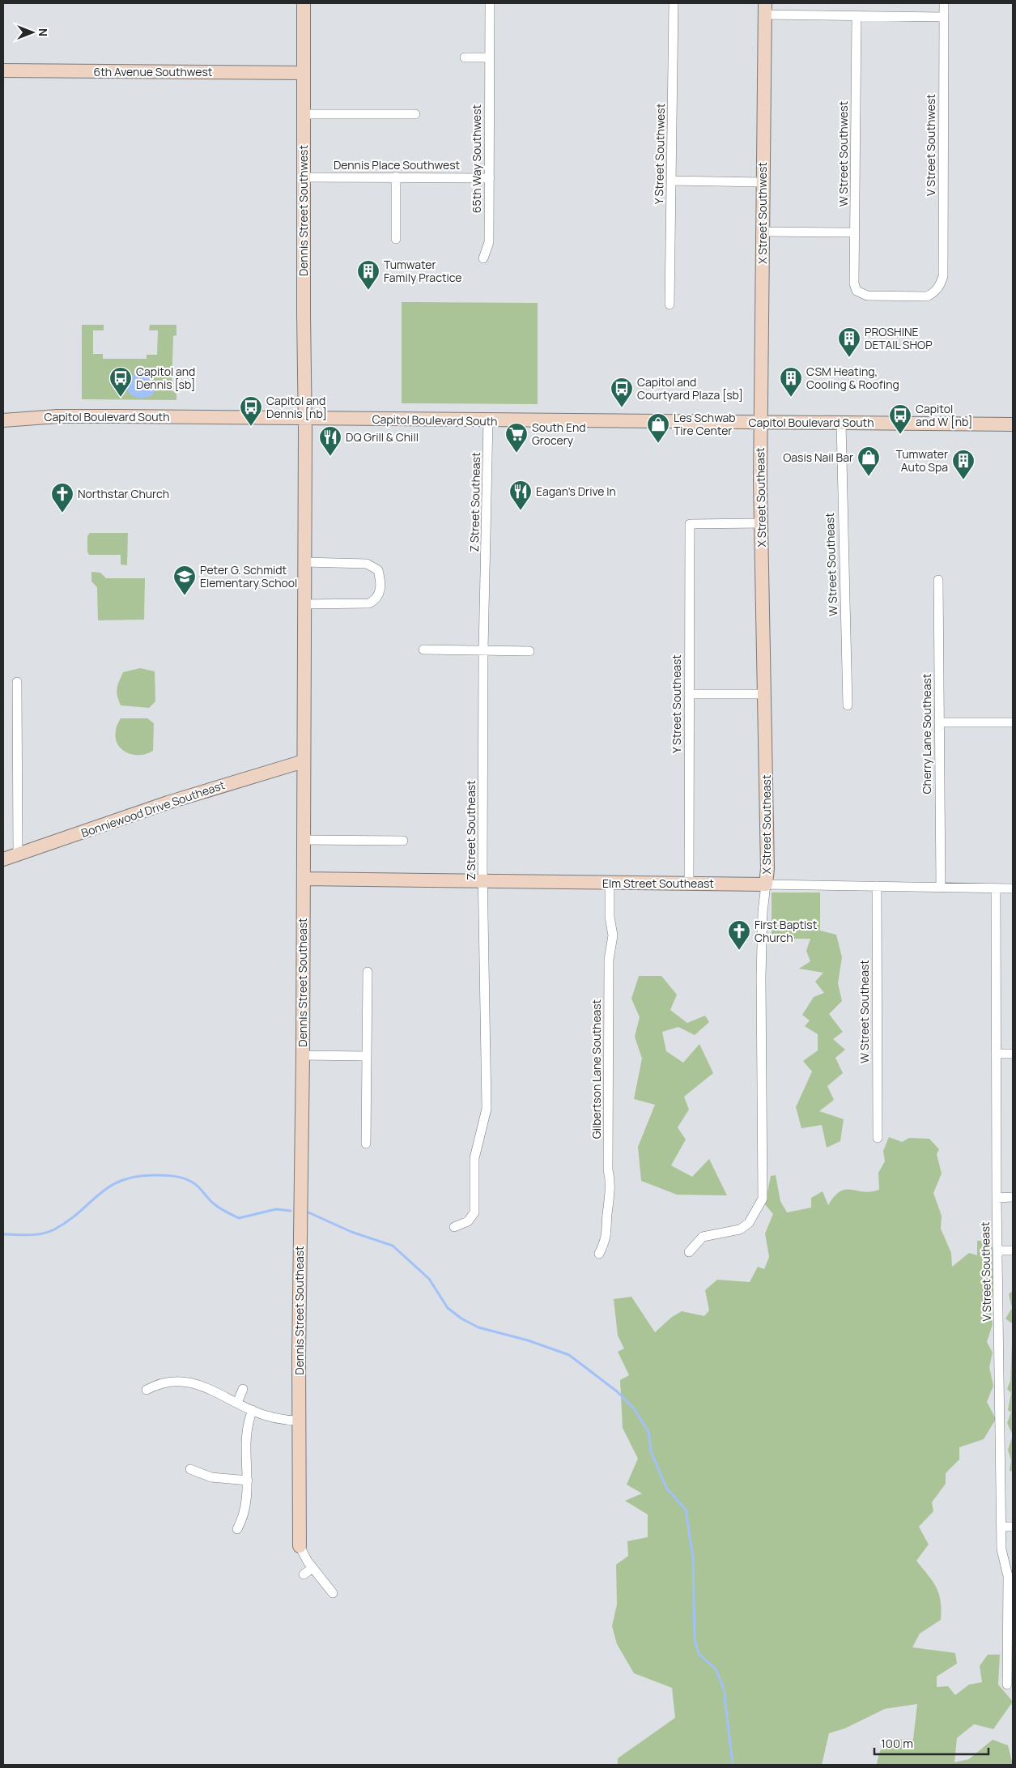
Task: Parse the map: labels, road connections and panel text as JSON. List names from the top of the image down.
{
  "streets": {
    "street": [
      "6th Avenue Southwest",
      "V Street Southwest",
      "Y Street Southwest",
      "W Street Southwest",
      "65th Way Southwest",
      "Dennis Place Southwest",
      "Dennis Street Southwest",
      "X Street Southwest",
      "Capitol Boulevard South",
      "X Street Southeast",
      "Z Street Southeast",
      "W Street Southeast",
      "Y Street Southeast",
      "Cherry Lane Southeast",
      "Bonniewood Drive Southeast",
      "Elm Street Southeast",
      "Dennis Street Southeast",
      "Gilbertson Lane Southeast",
      "V Street Southeast"
    ]
  },
  "crossings": [
    ["6th Avenue Southwest", "Dennis Street Southwest"],
    ["V Street Southwest", "W Street Southwest"],
    ["65th Way Southwest", "Dennis Place Southwest"],
    ["Dennis Place Southwest", "Dennis Street Southwest"],
    ["Dennis Street Southwest", "Capitol Boulevard South"],
    ["Dennis Street Southwest", "Dennis Street Southeast"],
    ["X Street Southwest", "Capitol Boulevard South"],
    ["X Street Southwest", "X Street Southeast"],
    ["Capitol Boulevard South", "X Street Southeast"],
    ["Capitol Boulevard South", "Z Street Southeast"],
    ["Capitol Boulevard South", "W Street Southeast"],
    ["Capitol Boulevard South", "Dennis Street Southeast"],
    ["X Street Southeast", "Y Street Southeast"],
    ["X Street Southeast", "Elm Street Southeast"],
    ["Z Street Southeast", "Elm Street Southeast"],
    ["W Street Southeast", "Elm Street Southeast"],
    ["Y Street Southeast", "Elm Street Southeast"],
    ["Cherry Lane Southeast", "Elm Street Southeast"],
    ["Bonniewood Drive Southeast", "Dennis Street Southeast"],
    ["Elm Street Southeast", "Dennis Street Southeast"],
    ["Elm Street Southeast", "Gilbertson Lane Southeast"],
    ["Elm Street Southeast", "V Street Southeast"]
  ],
  "places": {
    "building": [
      "Tumwater Family Practice",
      "PROSHINE DETAIL SHOP",
      "CSM Heating, Cooling & Roofing",
      "Tumwater Auto Spa"
    ],
    "bus stop": [
      "Capitol and Dennis [sb]",
      "Capitol and Courtyard Plaza [sb]",
      "Capitol and Dennis [nb]",
      "Capitol and W [nb]"
    ],
    "shop": ["Les Schwab Tire Center", "Oasis Nail Bar"],
    "supermarket": ["South End Grocery"],
    "restaurant": ["DQ Grill & Chill", "Eagan's Drive In"],
    "church": ["Northstar Church", "First Baptist Church"],
    "school or university": ["Peter G. Schmidt Elementary School"]
  },
  "scale_bar": "100 m",
  "north": "right"
}
